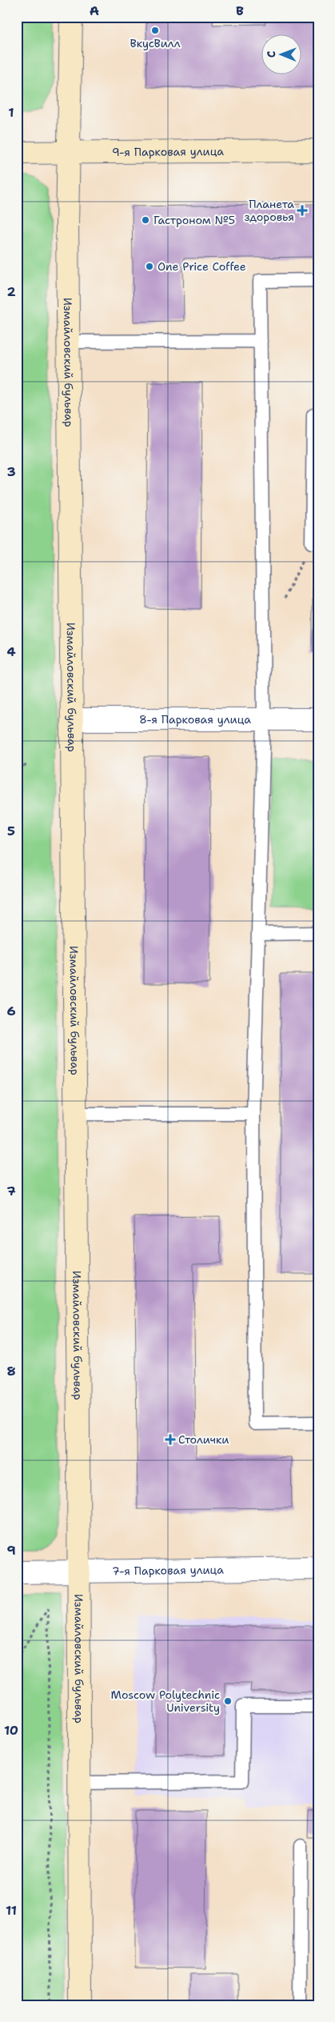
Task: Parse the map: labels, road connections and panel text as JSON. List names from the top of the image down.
{
  "streets": {
    "street": [
      "9-я Парковая улица",
      "Измайловский бульвар",
      "8-я Парковая улица",
      "7-я Парковая улица"
    ]
  },
  "crossings": [
    ["9-я Парковая улица", "Измайловский бульвар"],
    ["Измайловский бульвар", "8-я Парковая улица"],
    ["Измайловский бульвар", "7-я Парковая улица"]
  ],
  "places": {
    "other": [
      "ВкусВилл",
      "Гастроном №5",
      "One Price Coffee",
      "Moscow Polytechnic University"
    ],
    "health": ["Планета здоровья", "Столички"]
  },
  "north": "left",
  "grid": {
    "columns": ["A", "B"],
    "rows": [
      "1",
      "2",
      "3",
      "4",
      "5",
      "6",
      "7",
      "8",
      "9",
      "10",
      "11"
    ]
  }
}
